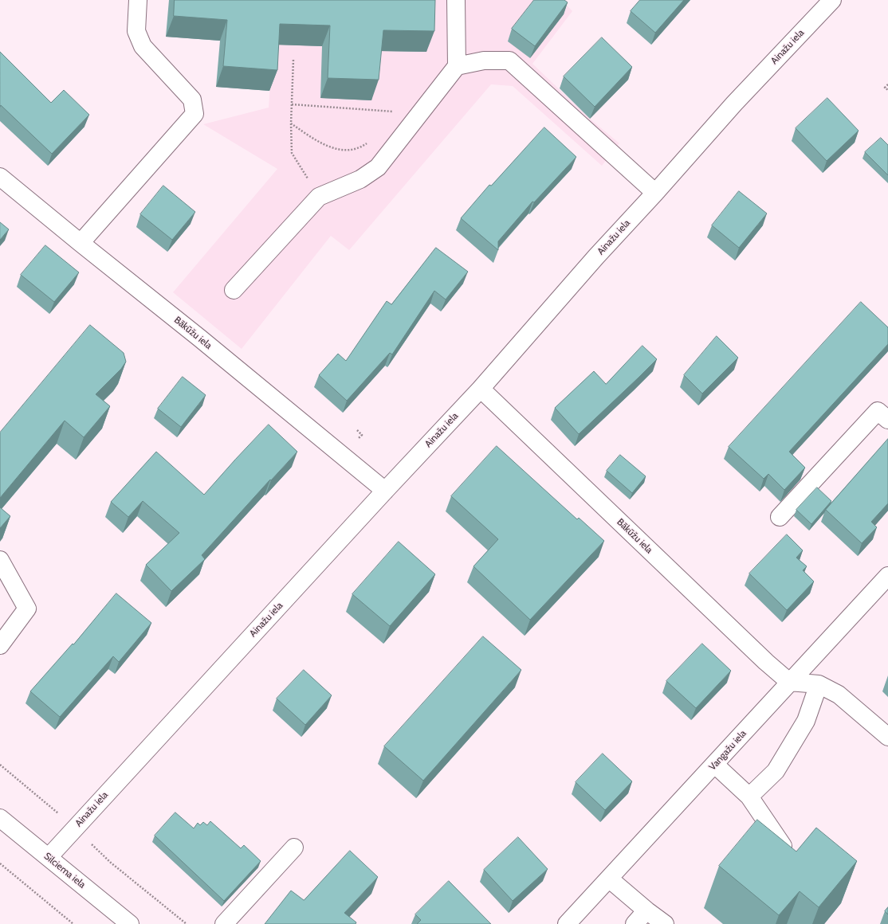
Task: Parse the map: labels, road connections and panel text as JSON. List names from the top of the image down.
{
  "streets": {
    "street": [
      "Ainažu iela",
      "Bākūžu iela",
      "Vangažu iela",
      "Silciema iela"
    ]
  },
  "crossings": [
    ["Ainažu iela", "Bākūžu iela"],
    ["Ainažu iela", "Silciema iela"],
    ["Bākūžu iela", "Vangažu iela"]
  ]
}
